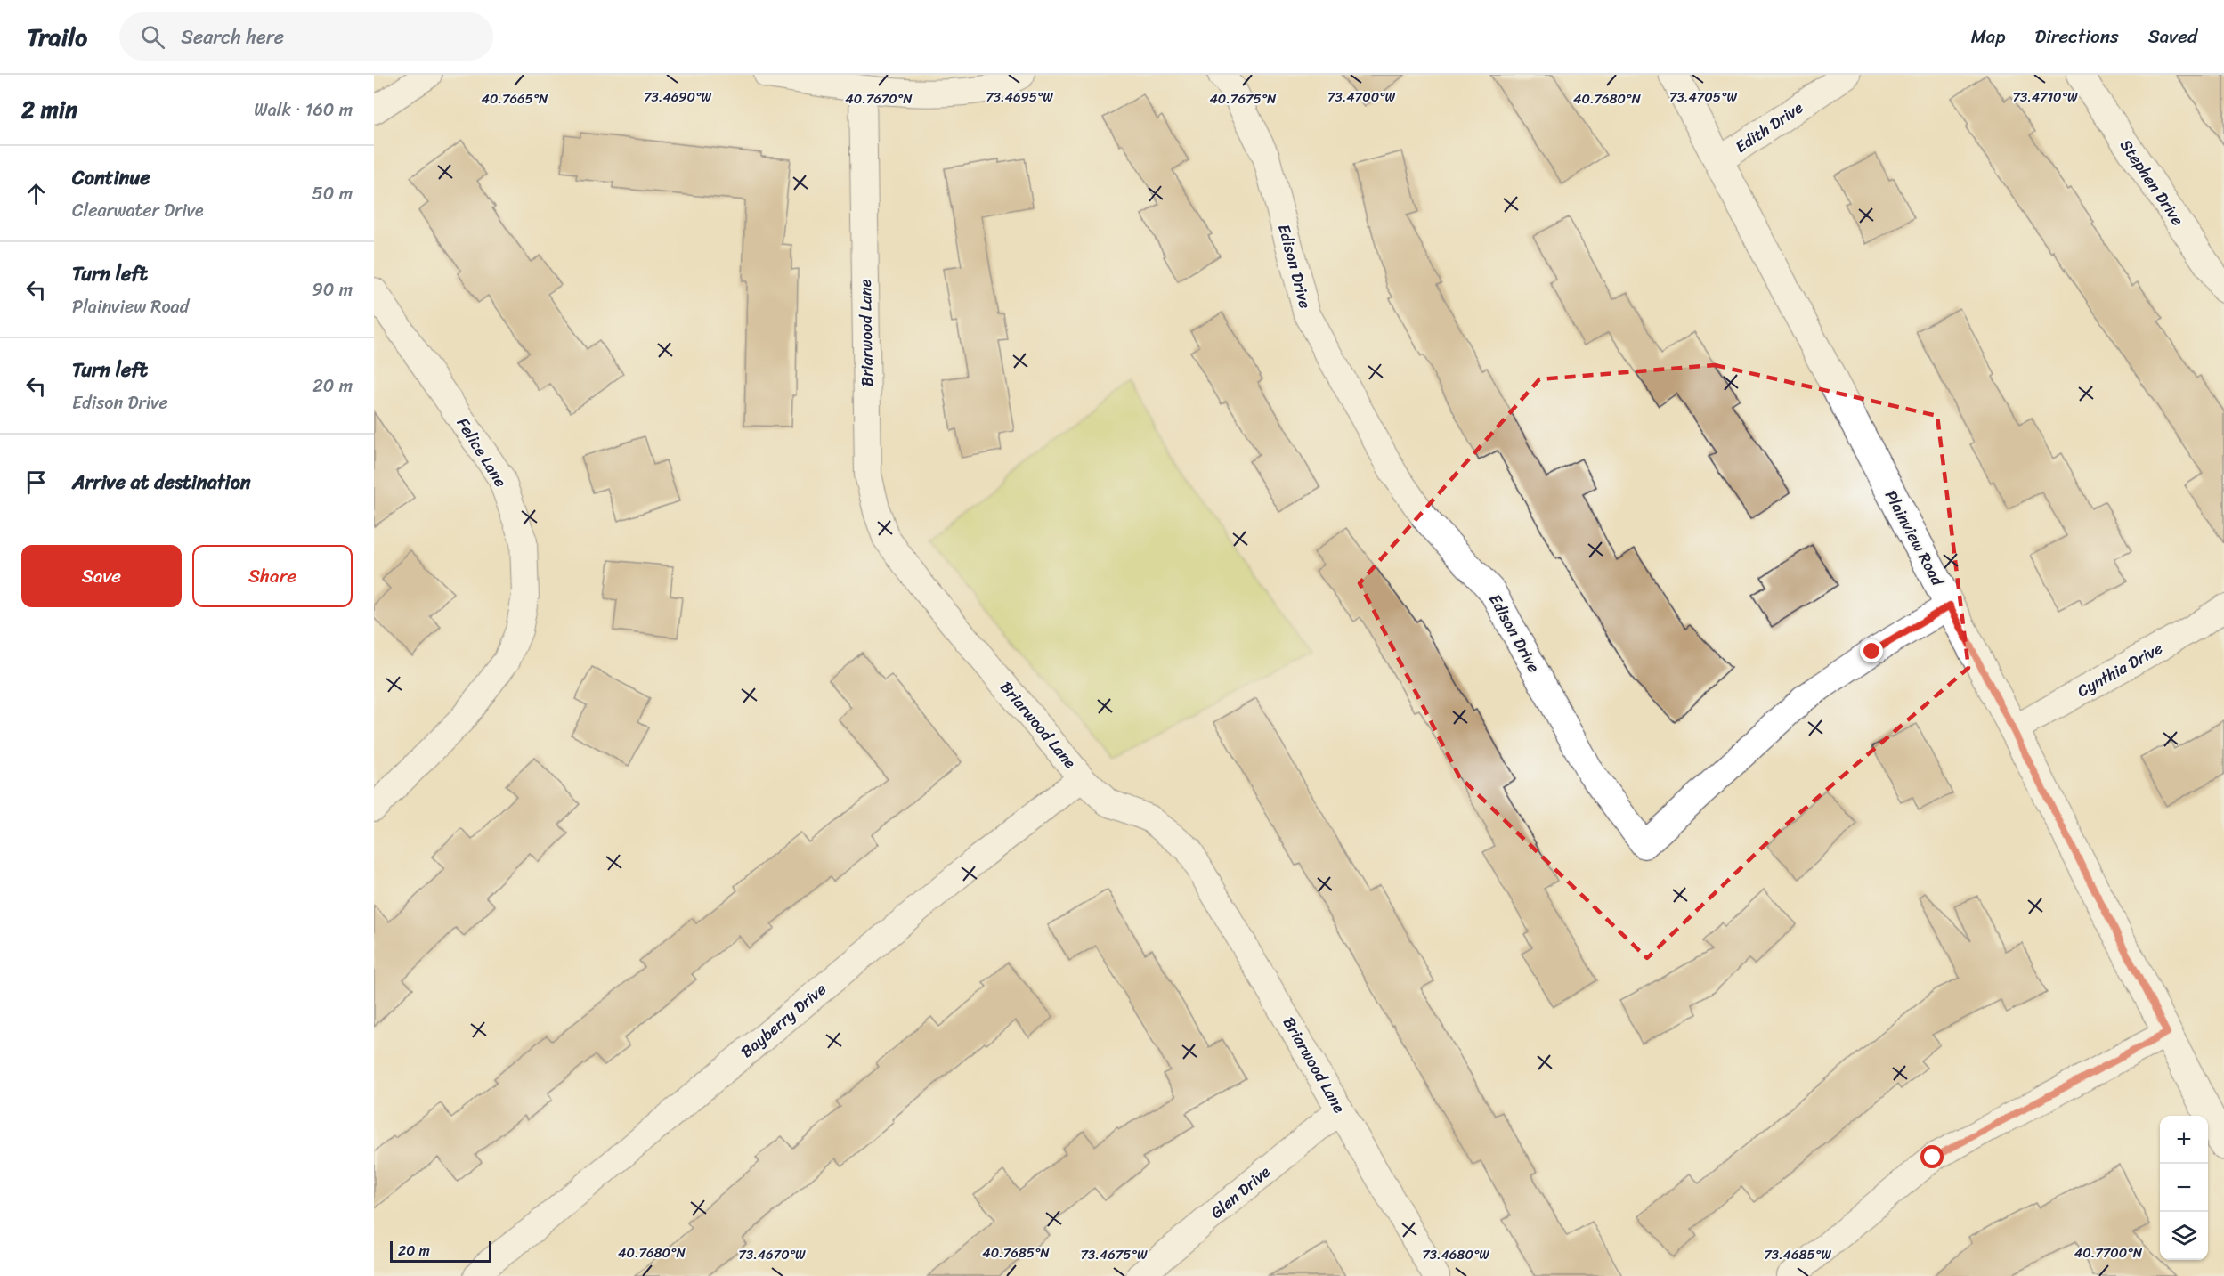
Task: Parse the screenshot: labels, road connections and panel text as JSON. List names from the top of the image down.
{
  "streets": {
    "main road": ["Plainview Road"],
    "street": [
      "Edith Drive",
      "Stephen Drive",
      "Edison Drive",
      "Briarwood Lane",
      "Felice Lane",
      "Cynthia Drive",
      "Bayberry Drive",
      "Glen Drive"
    ]
  },
  "crossings": [
    ["Edith Drive", "Plainview Road"],
    ["Edison Drive", "Plainview Road"],
    ["Briarwood Lane", "Bayberry Drive"],
    ["Briarwood Lane", "Glen Drive"],
    ["Plainview Road", "Cynthia Drive"]
  ],
  "scale_bar": "20 m",
  "page": {
    "header": "Trailo",
    "search": "Search here",
    "nav": ["Map", "Directions", "Saved"],
    "heading": ["2 min", "Walk · 160 m"],
    "list": [
      ["Continue", "Clearwater Drive", "50 m"],
      ["Turn left", "Plainview Road", "90 m"],
      ["Turn left", "Edison Drive", "20 m"],
      "Arrive at destination"
    ],
    "buttons": ["Save", "Share"],
    "map_buttons": ["+", "−"],
    "scale": "20 m"
  },
  "coordinates": [
    "73.4695°W",
    "73.4700°W",
    "73.4690°W",
    "73.4705°W",
    "73.4710°W",
    "40.7680°N",
    "40.7665°N",
    "40.7670°N",
    "40.7675°N",
    "40.7685°N",
    "40.7700°N",
    "73.4670°W",
    "73.4675°W",
    "73.4680°W",
    "73.4685°W"
  ]
}
